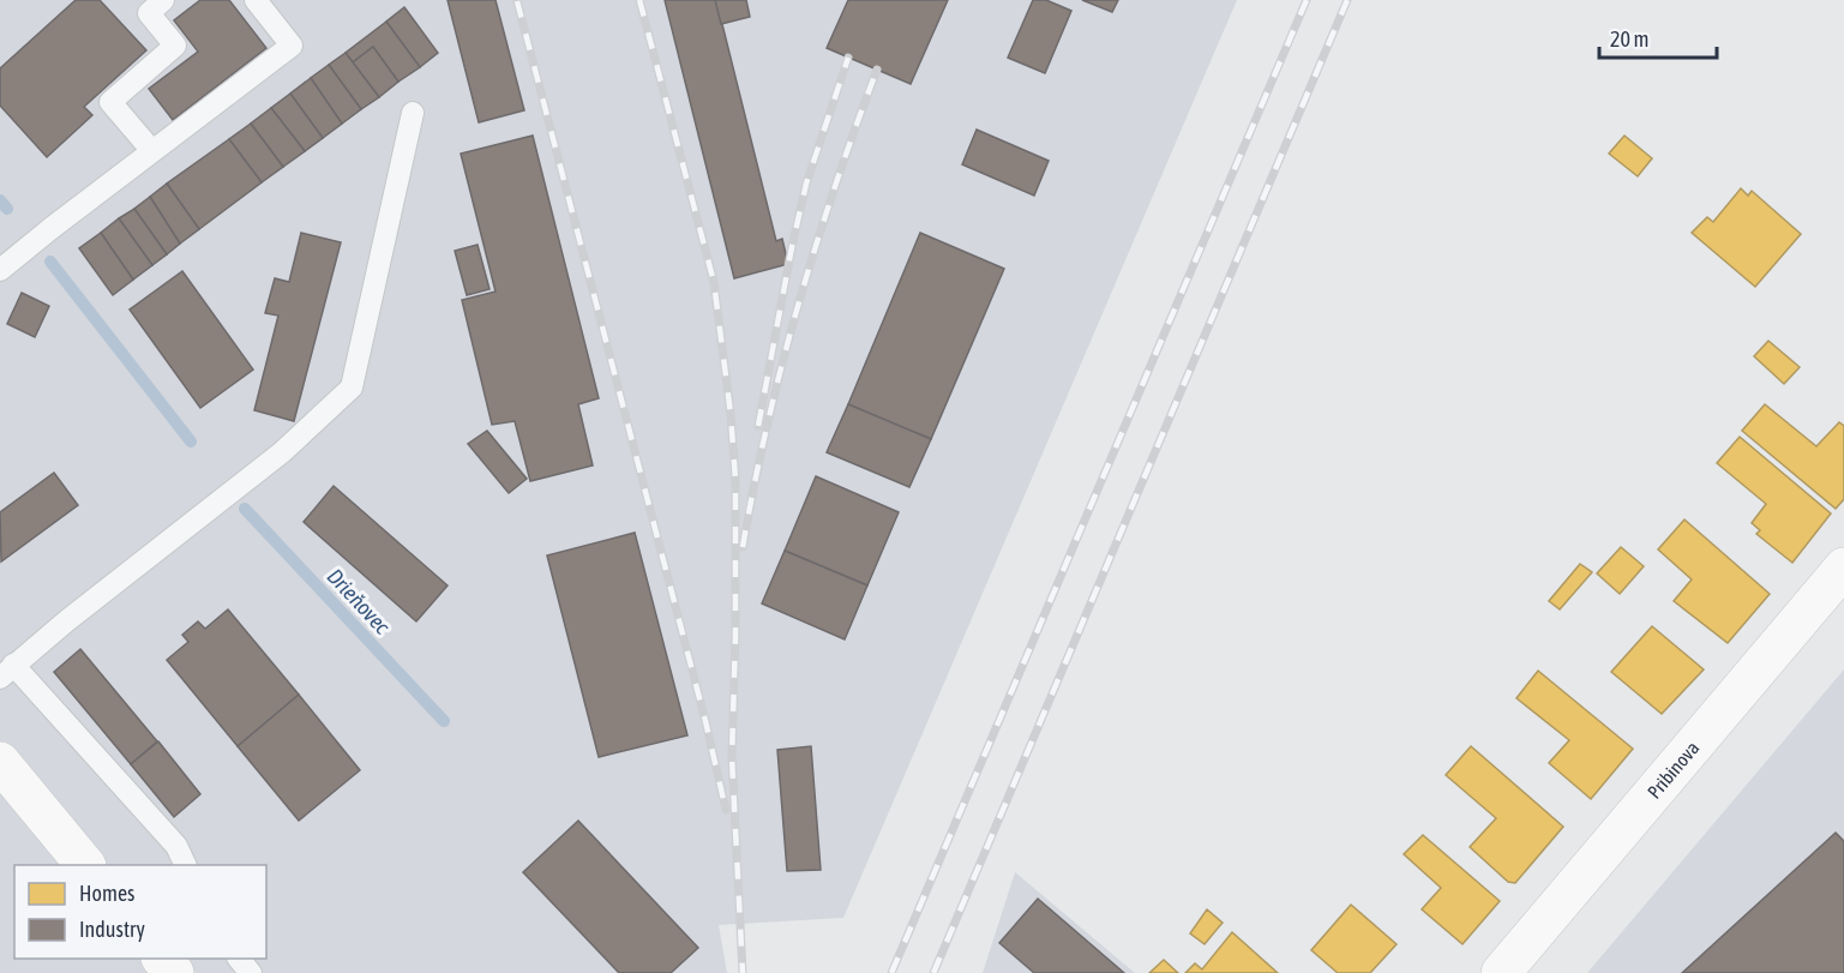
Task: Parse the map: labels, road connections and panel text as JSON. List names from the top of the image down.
{
  "streets": {
    "street": ["Pribinova"]
  },
  "water": ["Drieňovec"],
  "legend": ["Homes", "Industry"],
  "scale_bar": "20 m"
}
